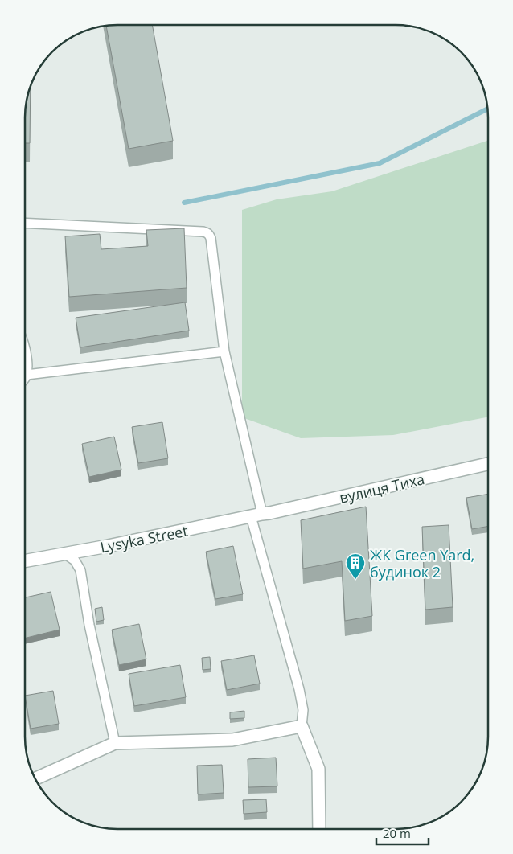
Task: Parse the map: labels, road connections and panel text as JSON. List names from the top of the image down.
{
  "streets": {
    "street": ["вулиця Тиха", "Lysyka Street"]
  },
  "crossings": [
    ["вулиця Тиха", "Lysyka Street"]
  ],
  "places": {
    "building": ["ЖК Green Yard, будинок 2"]
  },
  "scale_bar": "20 m"
}
